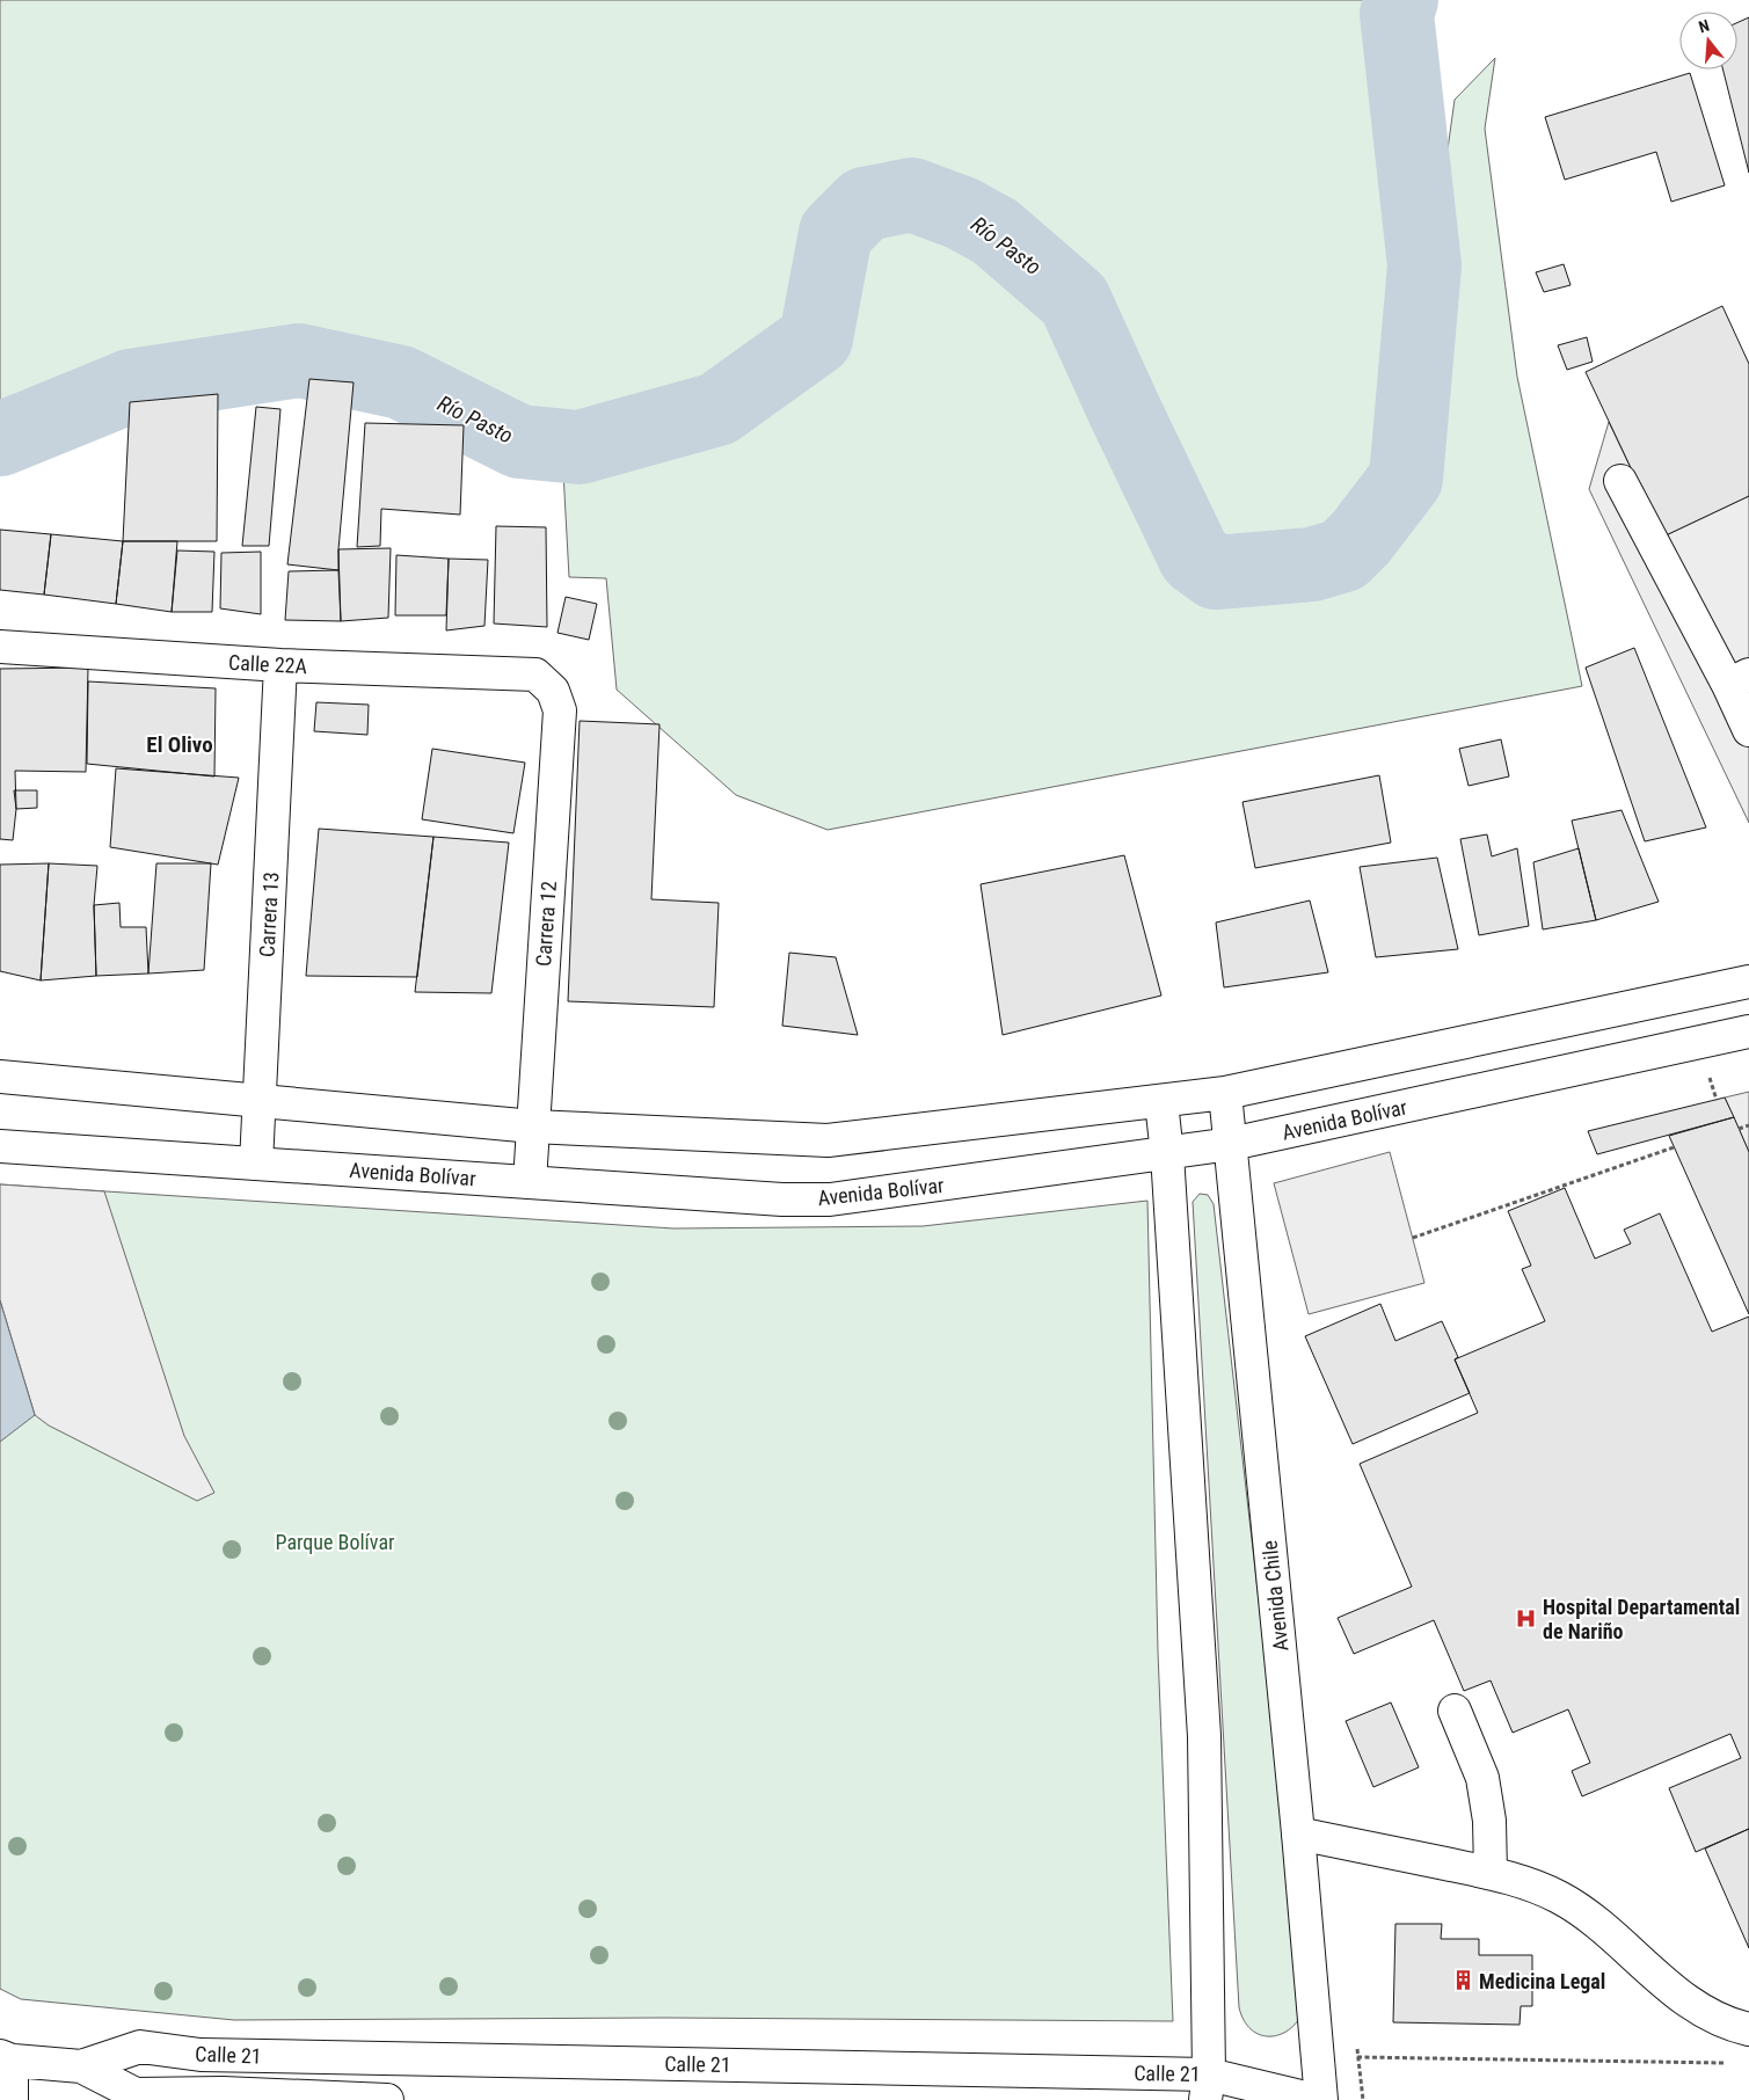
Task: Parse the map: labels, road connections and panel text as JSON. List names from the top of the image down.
{
  "streets": {
    "main road": [
      "Calle 22A",
      "Carrera 13",
      "Carrera 12",
      "Avenida Bolívar",
      "Avenida Chile",
      "Calle 21"
    ]
  },
  "crossings": [
    ["Calle 22A", "Carrera 13"],
    ["Calle 22A", "Carrera 12"],
    ["Carrera 13", "Avenida Bolívar"],
    ["Carrera 12", "Avenida Bolívar"],
    ["Avenida Bolívar", "Avenida Chile"]
  ],
  "districts": ["El Olivo"],
  "water": ["Río Pasto"],
  "parks": ["Parque Bolívar"],
  "places": {
    "hospital": ["Hospital Departamental de Nariño"],
    "building": ["Medicina Legal"]
  },
  "north": "top"
}
